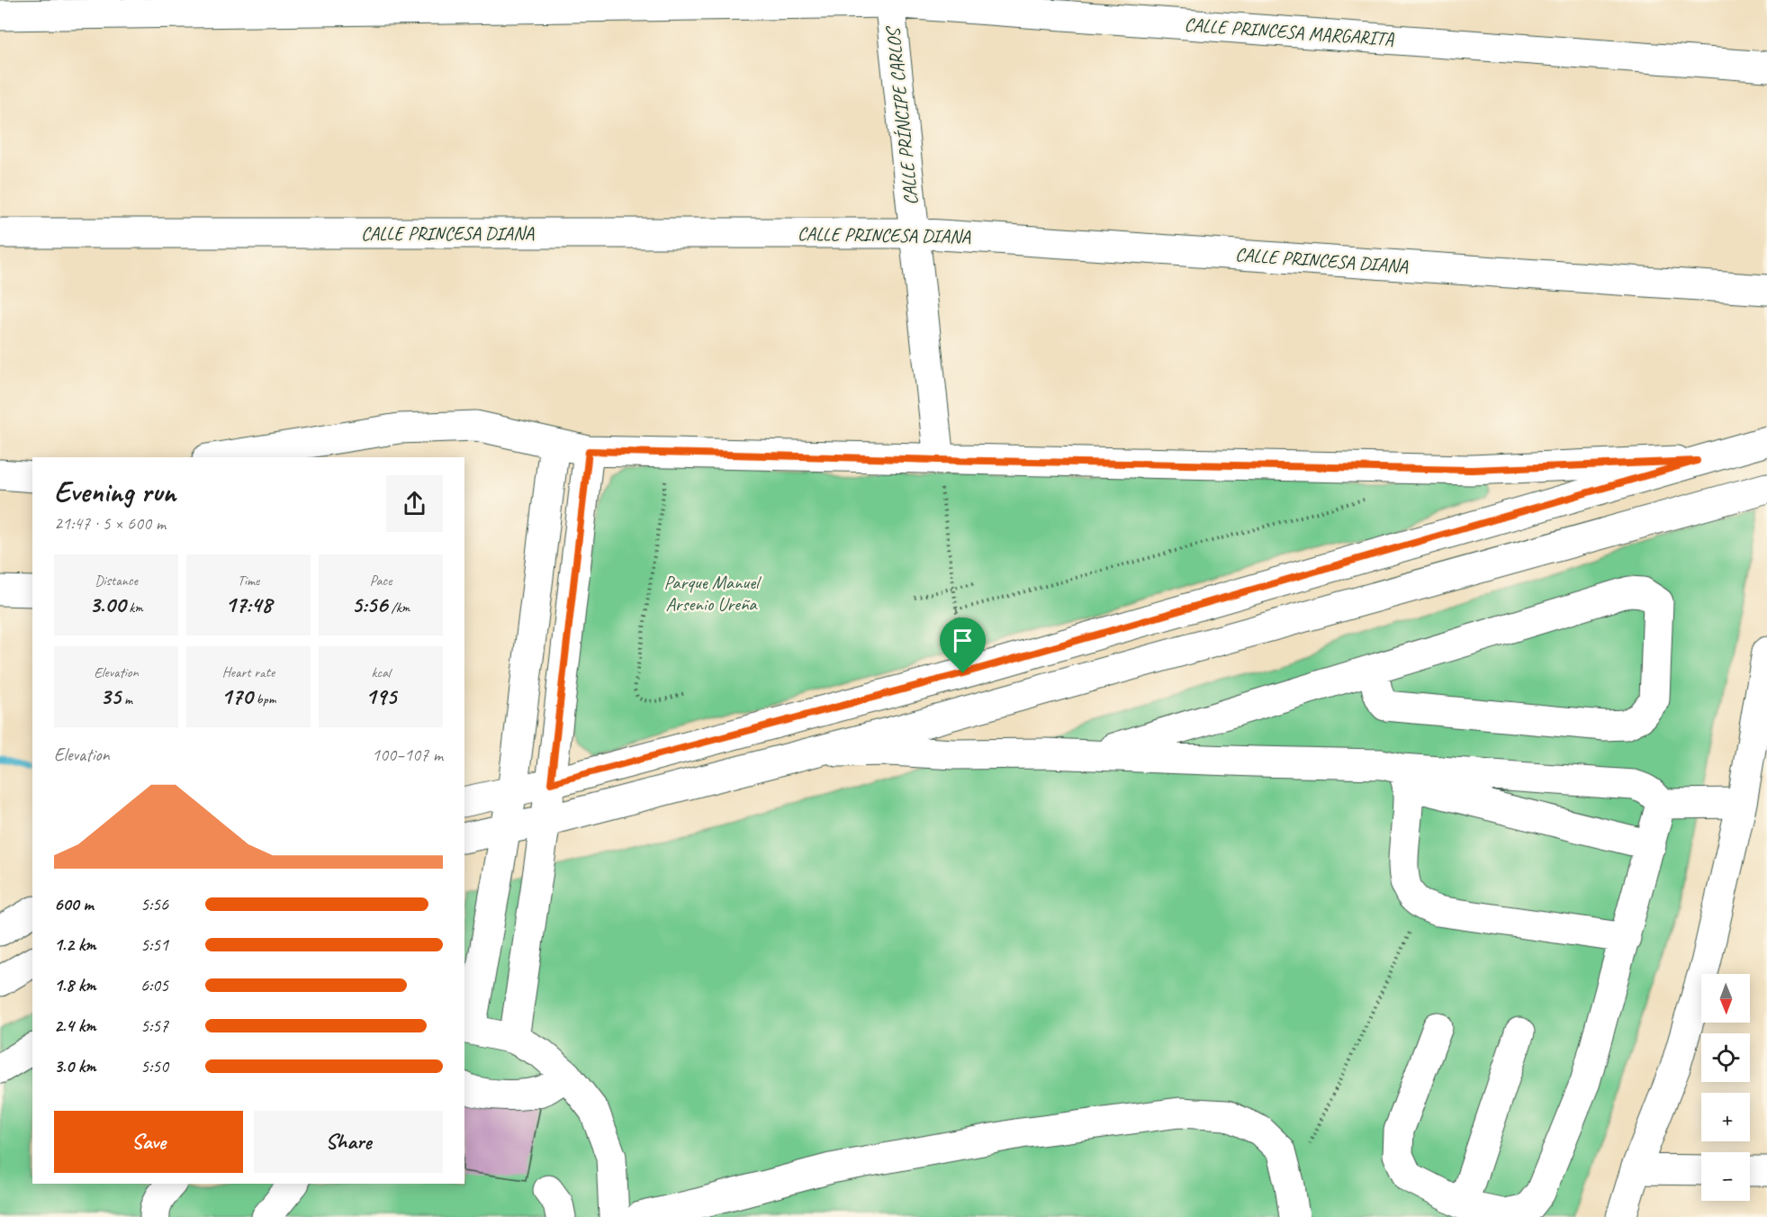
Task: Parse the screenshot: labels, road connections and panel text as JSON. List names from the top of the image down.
{
  "streets": {
    "street": ["CALLE PRINCESA MARGARITA", "CALLE PRÍNCIPE CARLOS", "CALLE PRINCESA DIANA"]
  },
  "crossings": [
    ["CALLE PRINCESA MARGARITA", "CALLE PRÍNCIPE CARLOS"],
    ["CALLE PRÍNCIPE CARLOS", "CALLE PRINCESA DIANA"]
  ],
  "parks": ["Parque Manuel Arsenio Ureña"],
  "north": "bottom",
  "page": {
    "heading": ["Evening run", "21:47 · 5 × 600 m"],
    "stats": [
      ["Distance", "3.00 km"],
      ["Time", "17:48"],
      ["Pace", "5:56 /km"],
      ["Elevation", "35 m"],
      ["Heart rate", "170 bpm"],
      ["kcal", "195"]
    ],
    "chart": ["Elevation", "100–107 m"],
    "list": [
      {
        "name": "600 m",
        "note": "5:56"
      },
      {
        "name": "1.2 km",
        "note": "5:51"
      },
      {
        "name": "1.8 km",
        "note": "6:05"
      },
      {
        "name": "2.4 km",
        "note": "5:57"
      },
      {
        "name": "3.0 km",
        "note": "5:50"
      }
    ],
    "map_buttons": ["+", "−"],
    "buttons": ["Save", "Share"]
  }
}
